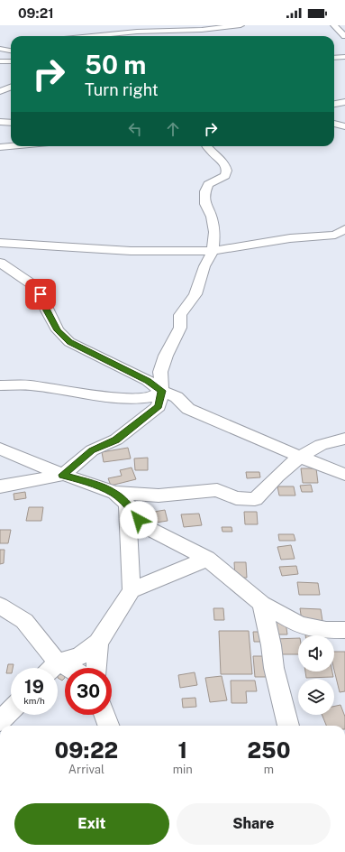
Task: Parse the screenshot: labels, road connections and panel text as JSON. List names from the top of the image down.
{
  "page": {
    "status": "09:21",
    "turn": ["50 m", "Turn right"],
    "speed": "19 km/h",
    "limit": "30",
    "eta": [
      "09:22",
      "Arrival",
      "1",
      "min",
      "250",
      "m"
    ],
    "buttons": ["Exit", "Share"]
  }
}
